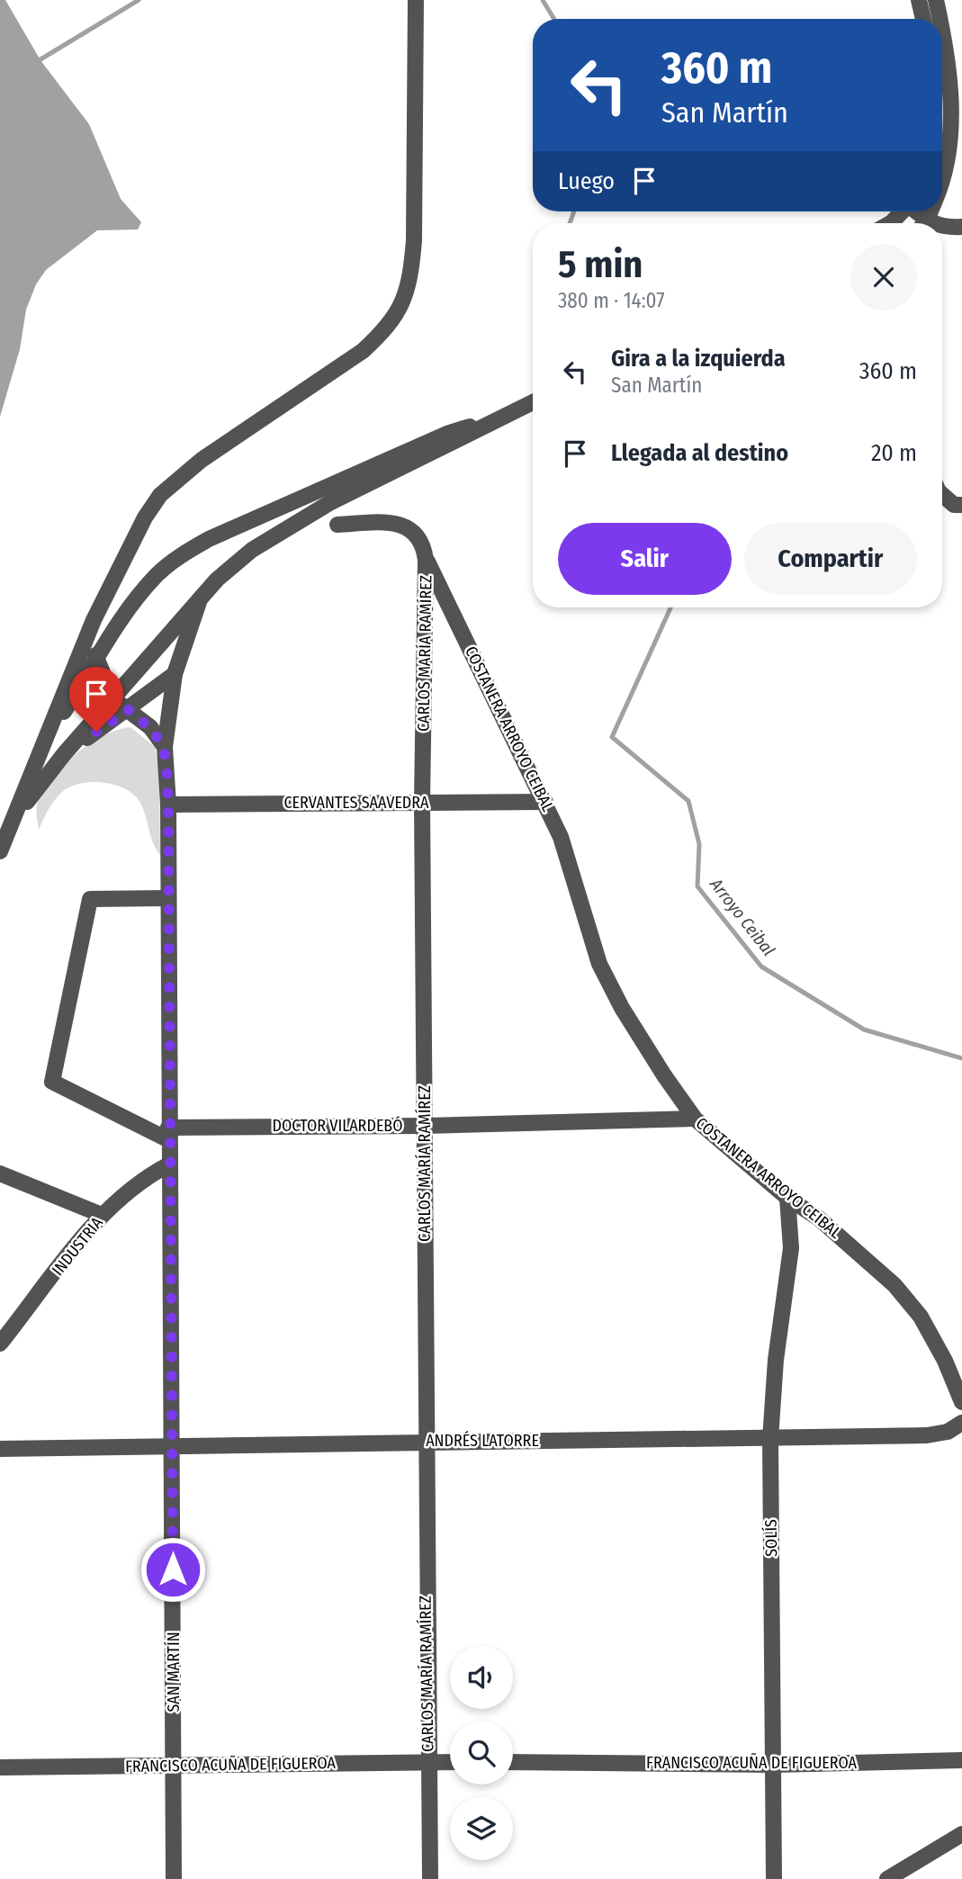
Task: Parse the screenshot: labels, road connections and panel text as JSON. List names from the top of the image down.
{
  "streets": {
    "street": [
      "CARLOS MARÍA RAMÍREZ",
      "COSTANERA ARROYO CEIBAL",
      "CERVANTES SAAVEDRA",
      "DOCTOR VILARDEBÓ",
      "INDUSTRIA",
      "ANDRÉS LATORRE",
      "SOLÍS",
      "SAN MARTÍN",
      "FRANCISCO ACUÑA DE FIGUEROA"
    ]
  },
  "crossings": [
    ["CARLOS MARÍA RAMÍREZ", "COSTANERA ARROYO CEIBAL"],
    ["CARLOS MARÍA RAMÍREZ", "CERVANTES SAAVEDRA"],
    ["CARLOS MARÍA RAMÍREZ", "DOCTOR VILARDEBÓ"],
    ["CARLOS MARÍA RAMÍREZ", "ANDRÉS LATORRE"],
    ["CARLOS MARÍA RAMÍREZ", "FRANCISCO ACUÑA DE FIGUEROA"],
    ["COSTANERA ARROYO CEIBAL", "CERVANTES SAAVEDRA"],
    ["COSTANERA ARROYO CEIBAL", "DOCTOR VILARDEBÓ"],
    ["COSTANERA ARROYO CEIBAL", "SOLÍS"],
    ["CERVANTES SAAVEDRA", "SAN MARTÍN"],
    ["DOCTOR VILARDEBÓ", "SAN MARTÍN"],
    ["INDUSTRIA", "SAN MARTÍN"],
    ["ANDRÉS LATORRE", "SOLÍS"],
    ["ANDRÉS LATORRE", "SAN MARTÍN"],
    ["SOLÍS", "FRANCISCO ACUÑA DE FIGUEROA"],
    ["SAN MARTÍN", "FRANCISCO ACUÑA DE FIGUEROA"]
  ],
  "water": ["Arroyo Ceibal"],
  "page": {
    "turn": ["360 m", "San Martín"],
    "then": "Luego",
    "heading": ["5 min", "380 m · 14:07"],
    "list": [
      {
        "name": "Gira a la izquierda",
        "note": "San Martín",
        "value": "360 m"
      },
      {
        "name": "Llegada al destino",
        "value": "20 m"
      }
    ],
    "buttons": ["Salir", "Compartir"]
  }
}
